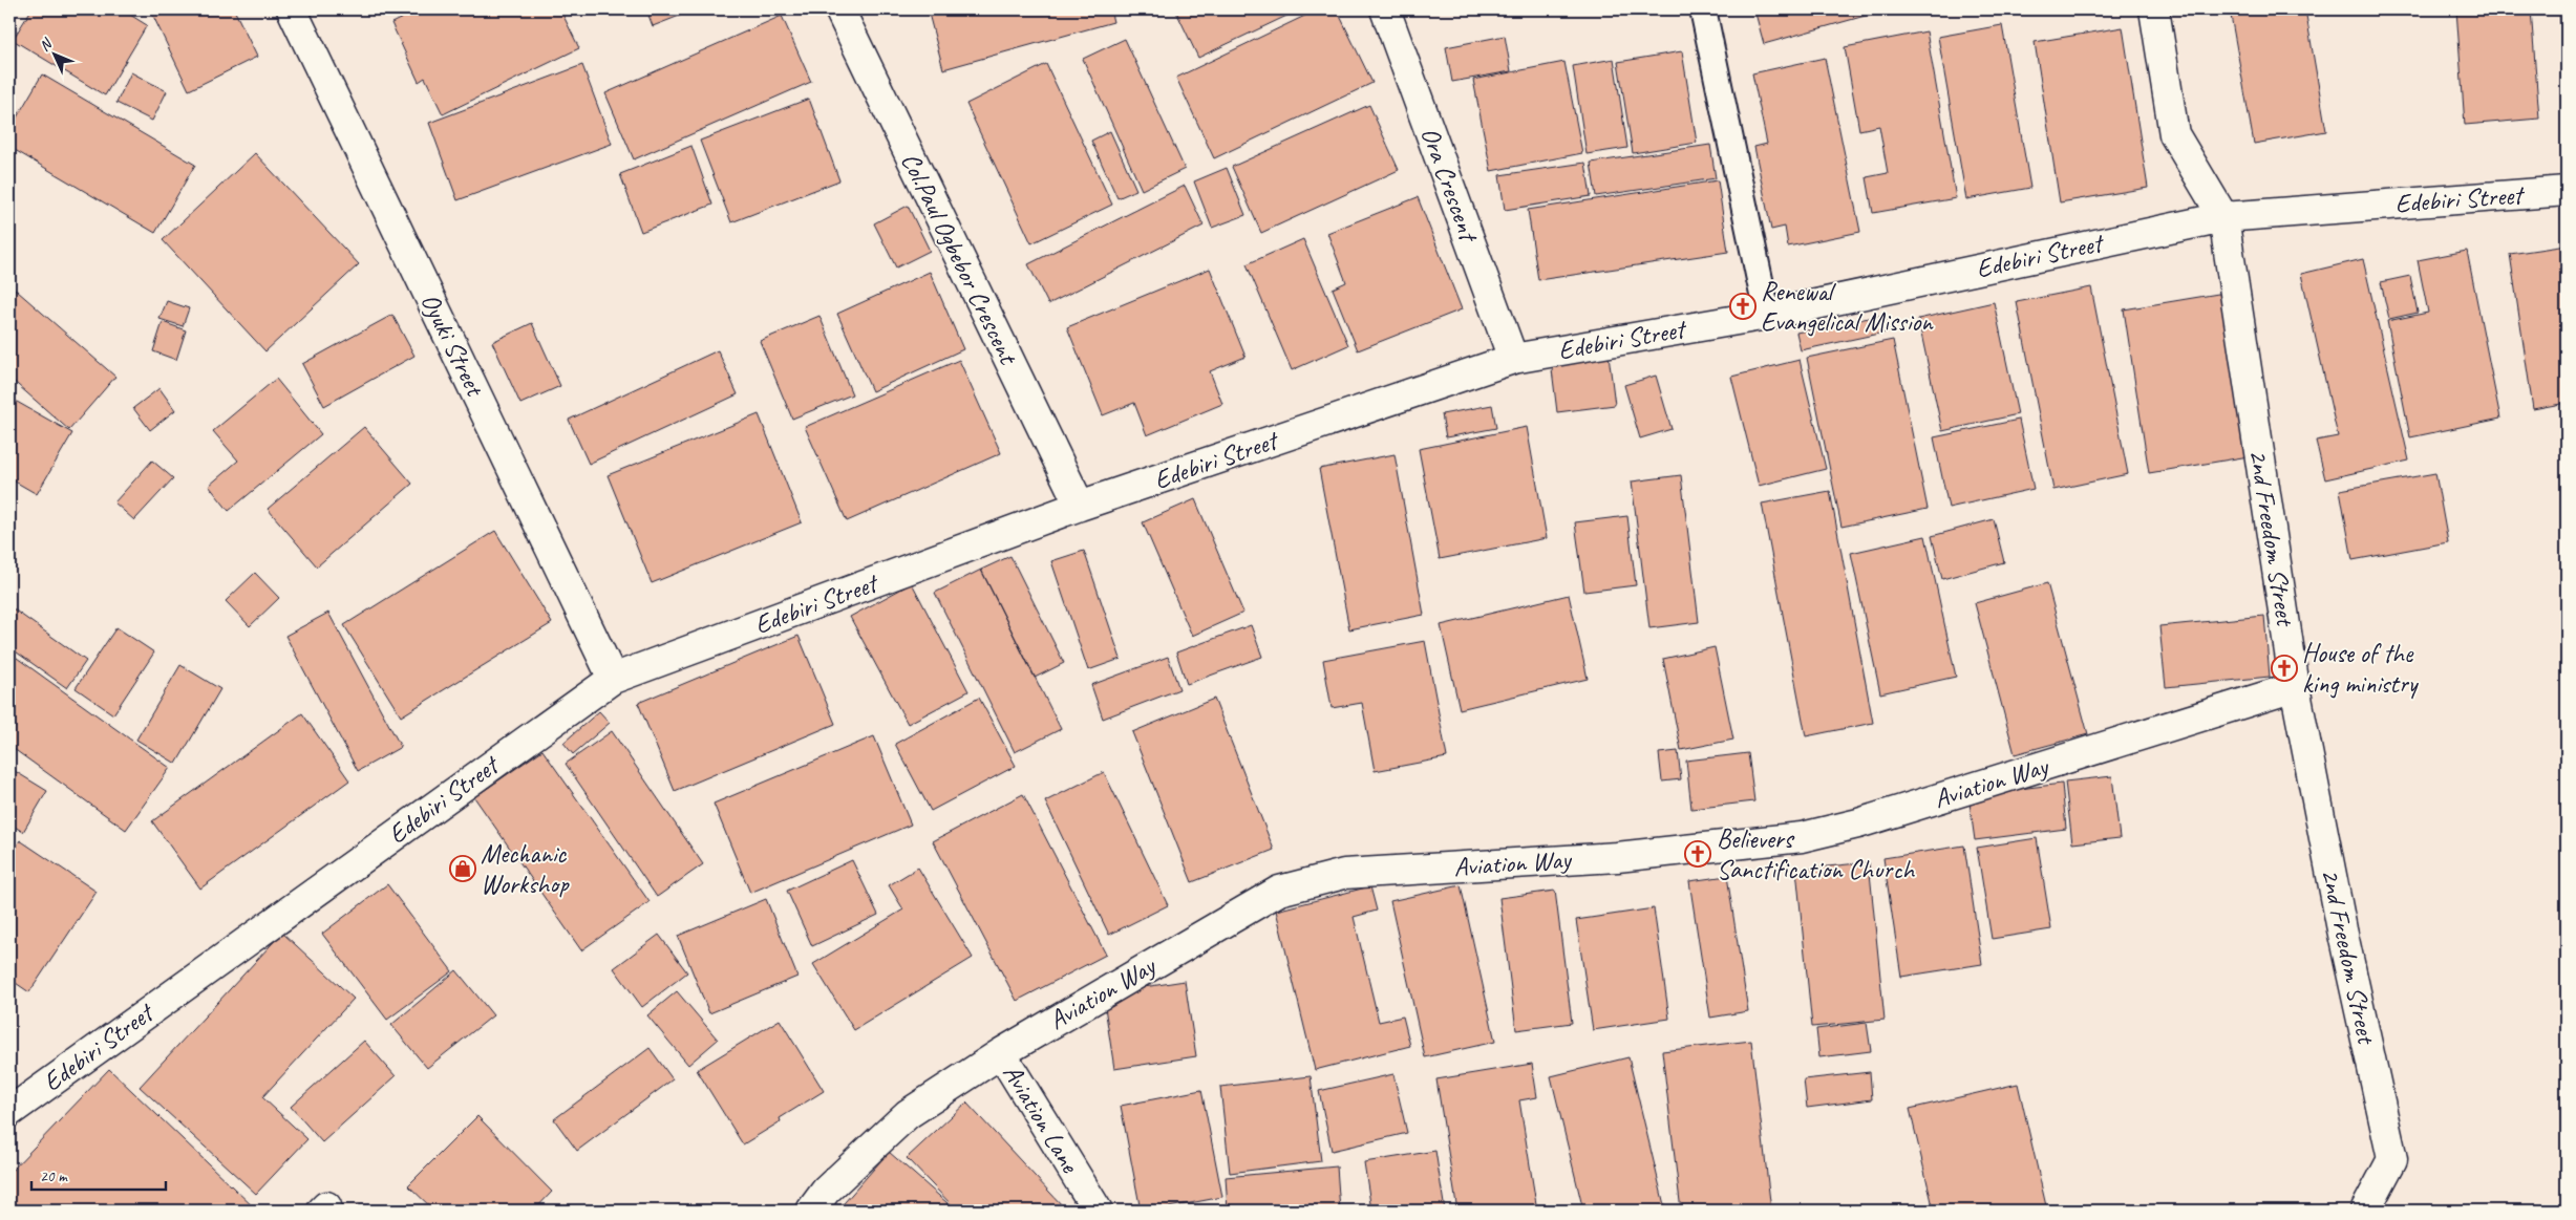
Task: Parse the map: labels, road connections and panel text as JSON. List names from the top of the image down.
{
  "streets": {
    "street": [
      "Ora Crescent",
      "Edebiri Street",
      "Col.Paul Ogbebor Crescent",
      "Oyuki Street",
      "2nd Freedom Street",
      "Aviation Way",
      "Aviation Lane"
    ]
  },
  "crossings": [
    ["Ora Crescent", "Edebiri Street"],
    ["Edebiri Street", "Col.Paul Ogbebor Crescent"],
    ["Edebiri Street", "Oyuki Street"],
    ["Edebiri Street", "2nd Freedom Street"],
    ["2nd Freedom Street", "Aviation Way"],
    ["Aviation Way", "Aviation Lane"]
  ],
  "places": {
    "church": ["Renewal Evangelical Mission", "House of the king ministry", "Believers Sanctification Church"],
    "shop": ["Mechanic Workshop"]
  },
  "scale_bar": "20 m",
  "north": "top left"
}
